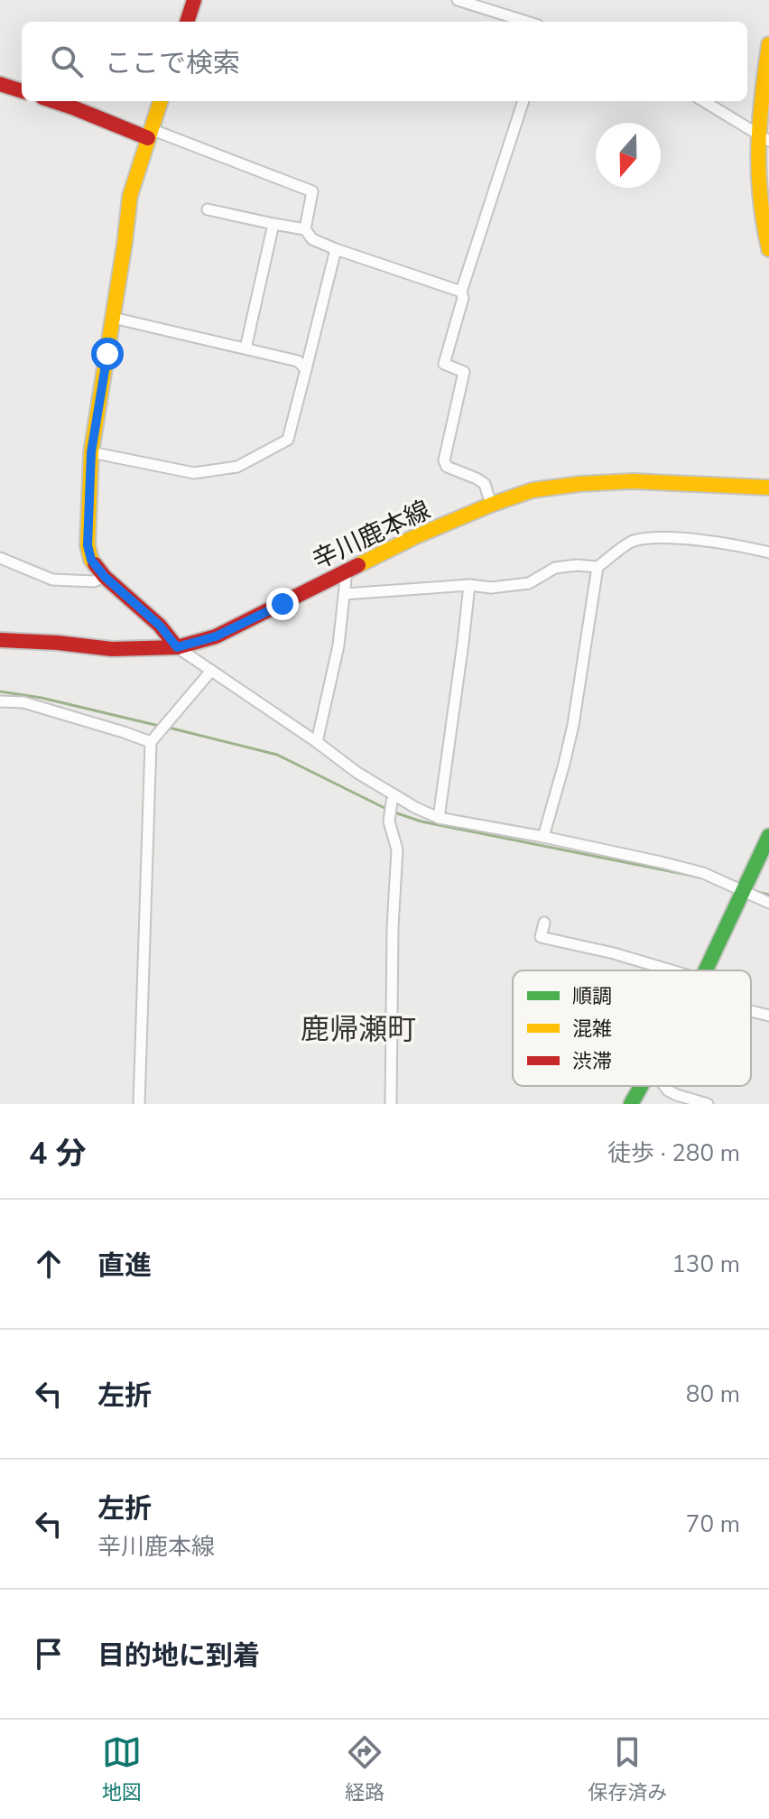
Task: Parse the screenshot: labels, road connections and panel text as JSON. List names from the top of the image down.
{
  "streets": {
    "main road": ["辛川鹿本線"]
  },
  "districts": ["鹿帰瀬町"],
  "legend": ["順調", "混雑", "渋滞"],
  "north": "bottom",
  "page": {
    "search": "ここで検索",
    "heading": ["4 分", "徒歩 · 280 m"],
    "list": [
      ["直進", "130 m"],
      ["左折", "80 m"],
      ["左折", "辛川鹿本線", "70 m"],
      "目的地に到着"
    ],
    "nav": ["地図", "経路", "保存済み"]
  }
}
